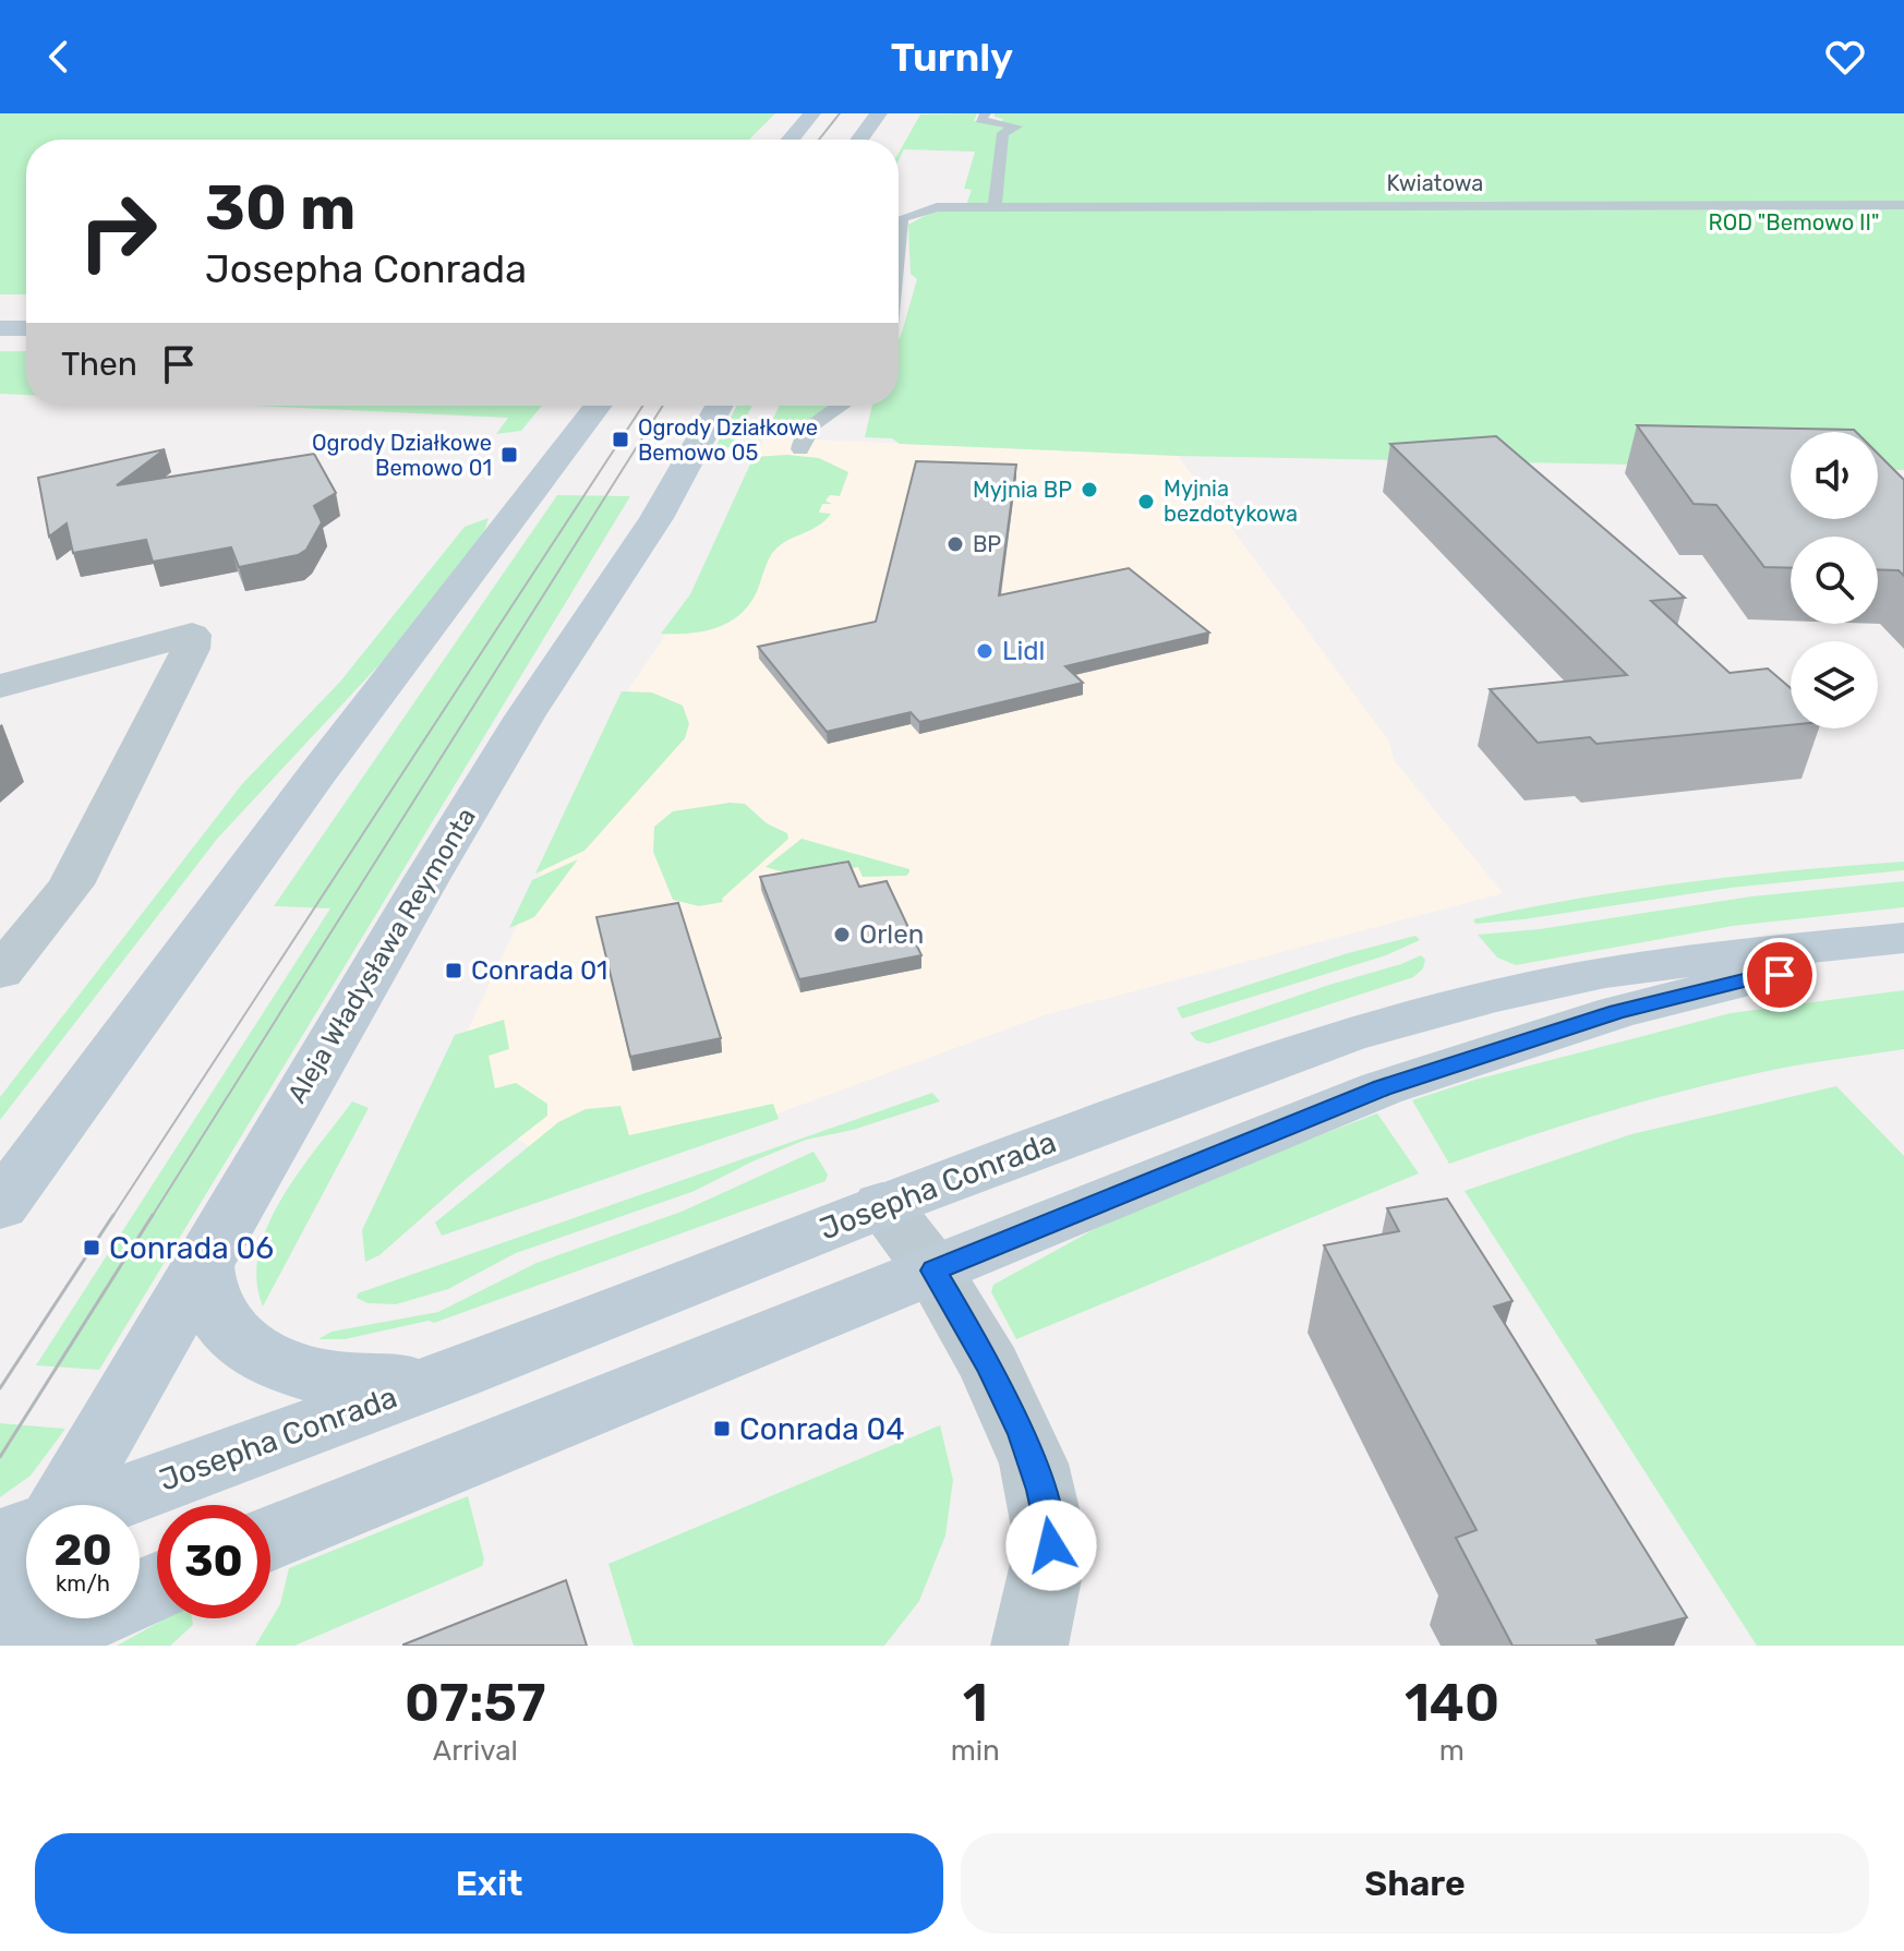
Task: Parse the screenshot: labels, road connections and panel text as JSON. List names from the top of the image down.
{
  "streets": {
    "main road": ["Aleja Władysława Reymonta", "Josepha Conrada"],
    "lane": ["Kwiatowa"]
  },
  "parks": ["ROD \"Bemowo II\""],
  "places": {
    "transit": [
      "Ogrody Działkowe Bemowo 05",
      "Ogrody Działkowe Bemowo 01",
      "Conrada 01",
      "Conrada 06",
      "Conrada 04"
    ],
    "other": [
      "Myjnia BP",
      "Myjnia bezdotykowa",
      "BP",
      "Lidl",
      "Orlen"
    ]
  },
  "page": {
    "header": "Turnly",
    "turn": ["30 m", "Josepha Conrada"],
    "then": "Then",
    "speed": "20 km/h",
    "limit": "30",
    "eta": [
      "07:57",
      "Arrival",
      "1",
      "min",
      "140",
      "m"
    ],
    "buttons": ["Exit", "Share"]
  }
}
